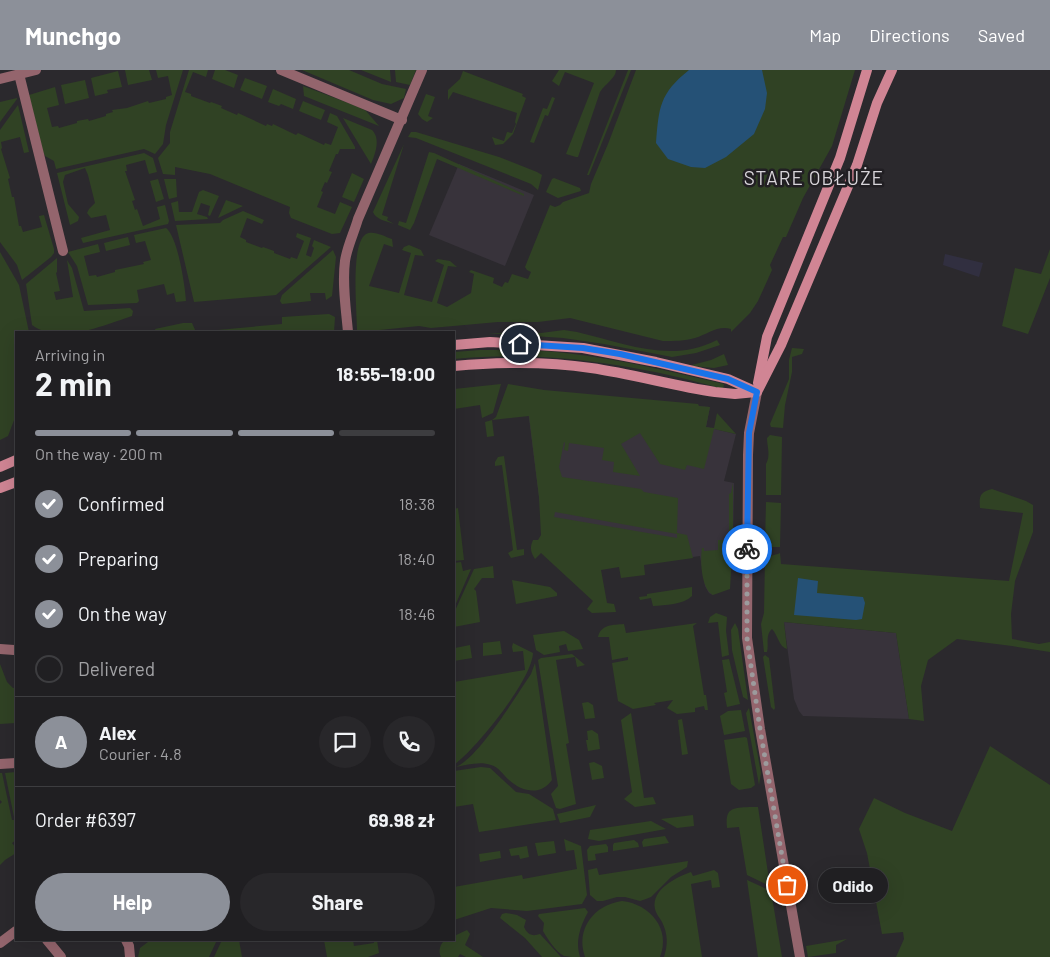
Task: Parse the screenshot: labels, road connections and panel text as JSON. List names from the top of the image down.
{
  "districts": ["STARE OBŁUŻE"],
  "places": ["Odido"],
  "page": {
    "header": "Munchgo",
    "nav": ["Map", "Directions", "Saved"],
    "heading": ["2 min", "Arriving in", "18:55–19:00"],
    "panel": [
      "Alex",
      "Courier · 4.8",
      "Order #6397",
      "69.98 zł"
    ],
    "bar": "On the way · 200 m",
    "list": [
      ["Confirmed", "18:38"],
      ["Preparing", "18:40"],
      ["On the way", "18:46"],
      "Delivered"
    ],
    "round": "A",
    "buttons": ["Help", "Share"],
    "bubble": "Odido"
  }
}
